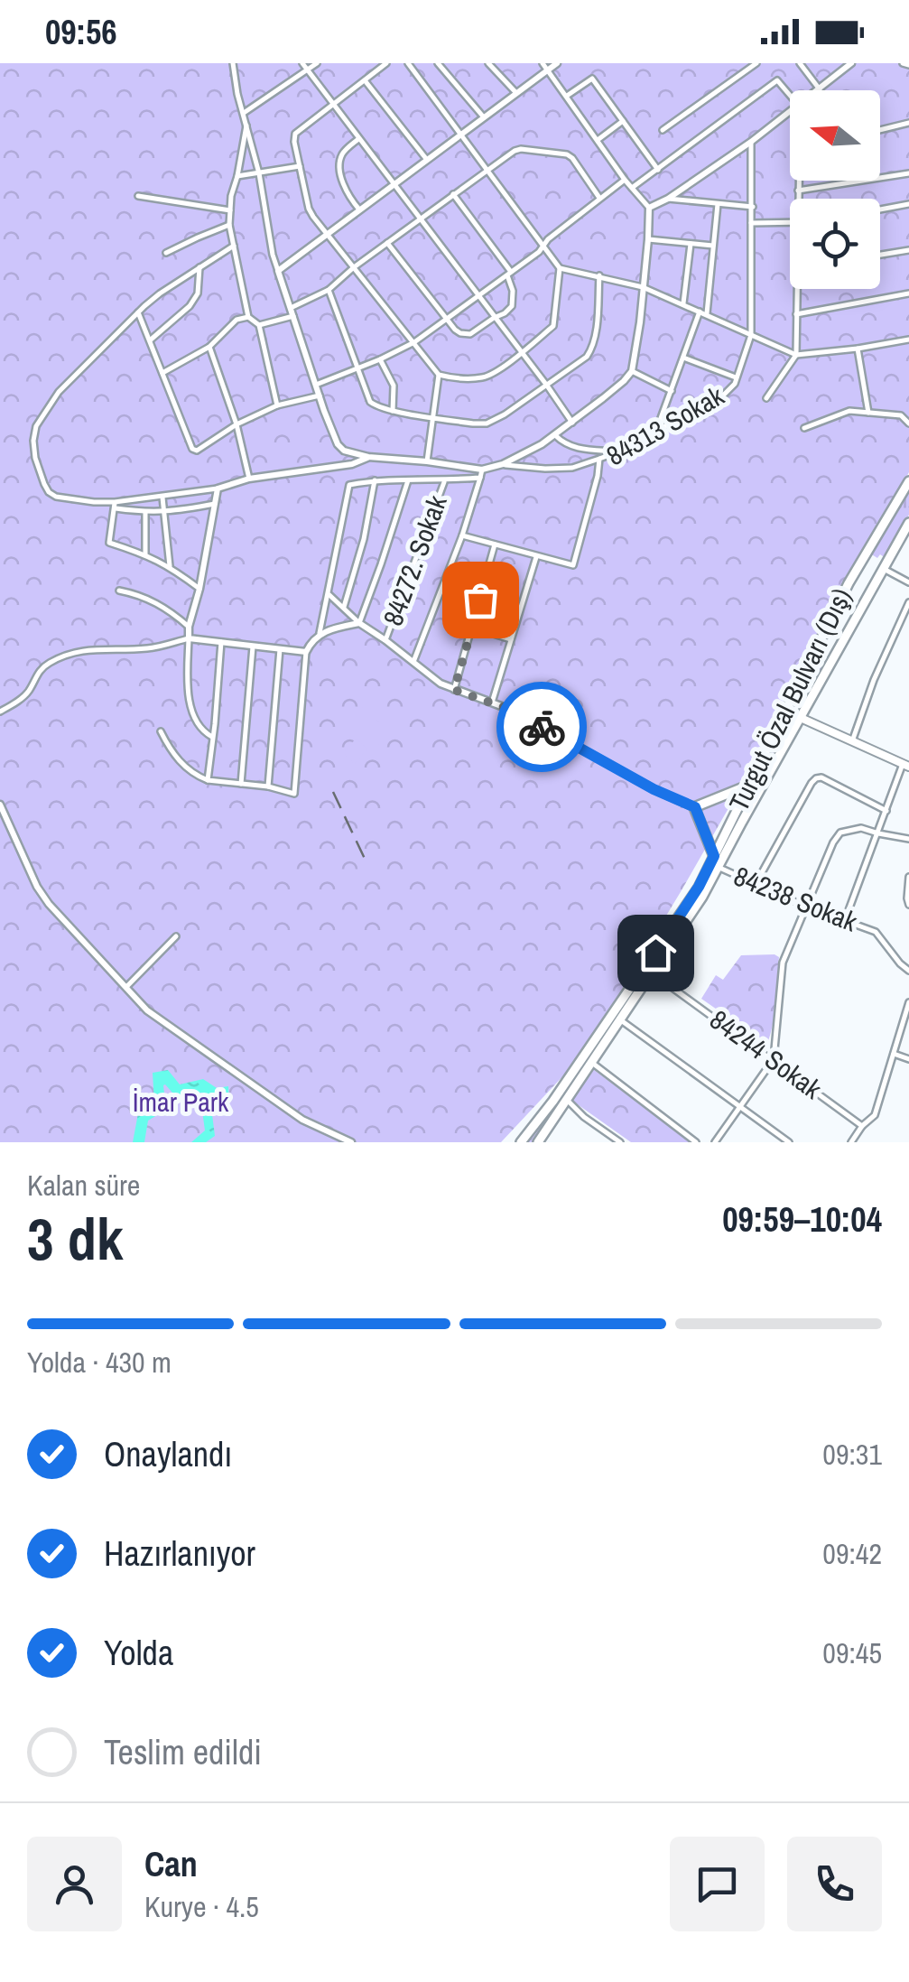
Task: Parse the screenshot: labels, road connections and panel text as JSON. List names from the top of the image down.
{
  "streets": {
    "main road": ["Turgut Özal Bulvarı (Dış)"],
    "street": [
      "84313 Sokak",
      "84272. Sokak",
      "84238 Sokak",
      "84244 Sokak"
    ]
  },
  "crossings": [
    ["Turgut Özal Bulvarı (Dış)", "84238 Sokak"],
    ["Turgut Özal Bulvarı (Dış)", "84244 Sokak"]
  ],
  "parks": ["İmar Park"],
  "north": "left",
  "page": {
    "status": "09:56",
    "heading": ["3 dk", "Kalan süre", "09:59–10:04"],
    "panel": ["Can", "Kurye · 4.5"],
    "bar": "Yolda · 430 m",
    "list": [
      ["Onaylandı", "09:31"],
      ["Hazırlanıyor", "09:42"],
      ["Yolda", "09:45"],
      "Teslim edildi"
    ]
  }
}
